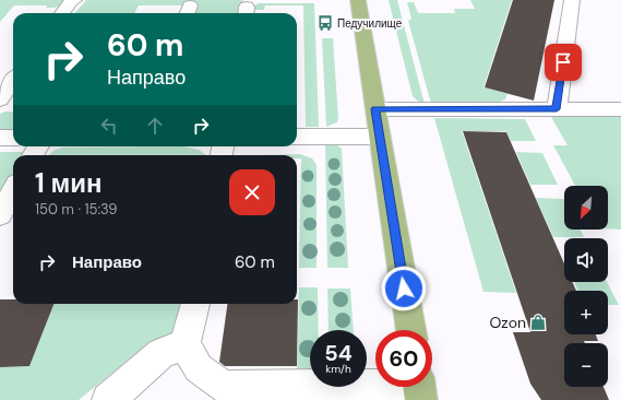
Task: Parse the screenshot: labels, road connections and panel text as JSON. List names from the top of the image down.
{
  "places": {
    "bus stop": ["Педучилище"],
    "shop": ["Ozon"]
  },
  "north": "bottom left",
  "page": {
    "turn": ["60 m", "Направо"],
    "heading": ["1 мин", "150 m · 15:39"],
    "map_buttons": ["+", "−"],
    "list": [
      {
        "name": "Направо",
        "value": "60 m"
      }
    ],
    "speed": "54 km/h",
    "limit": "60"
  }
}
